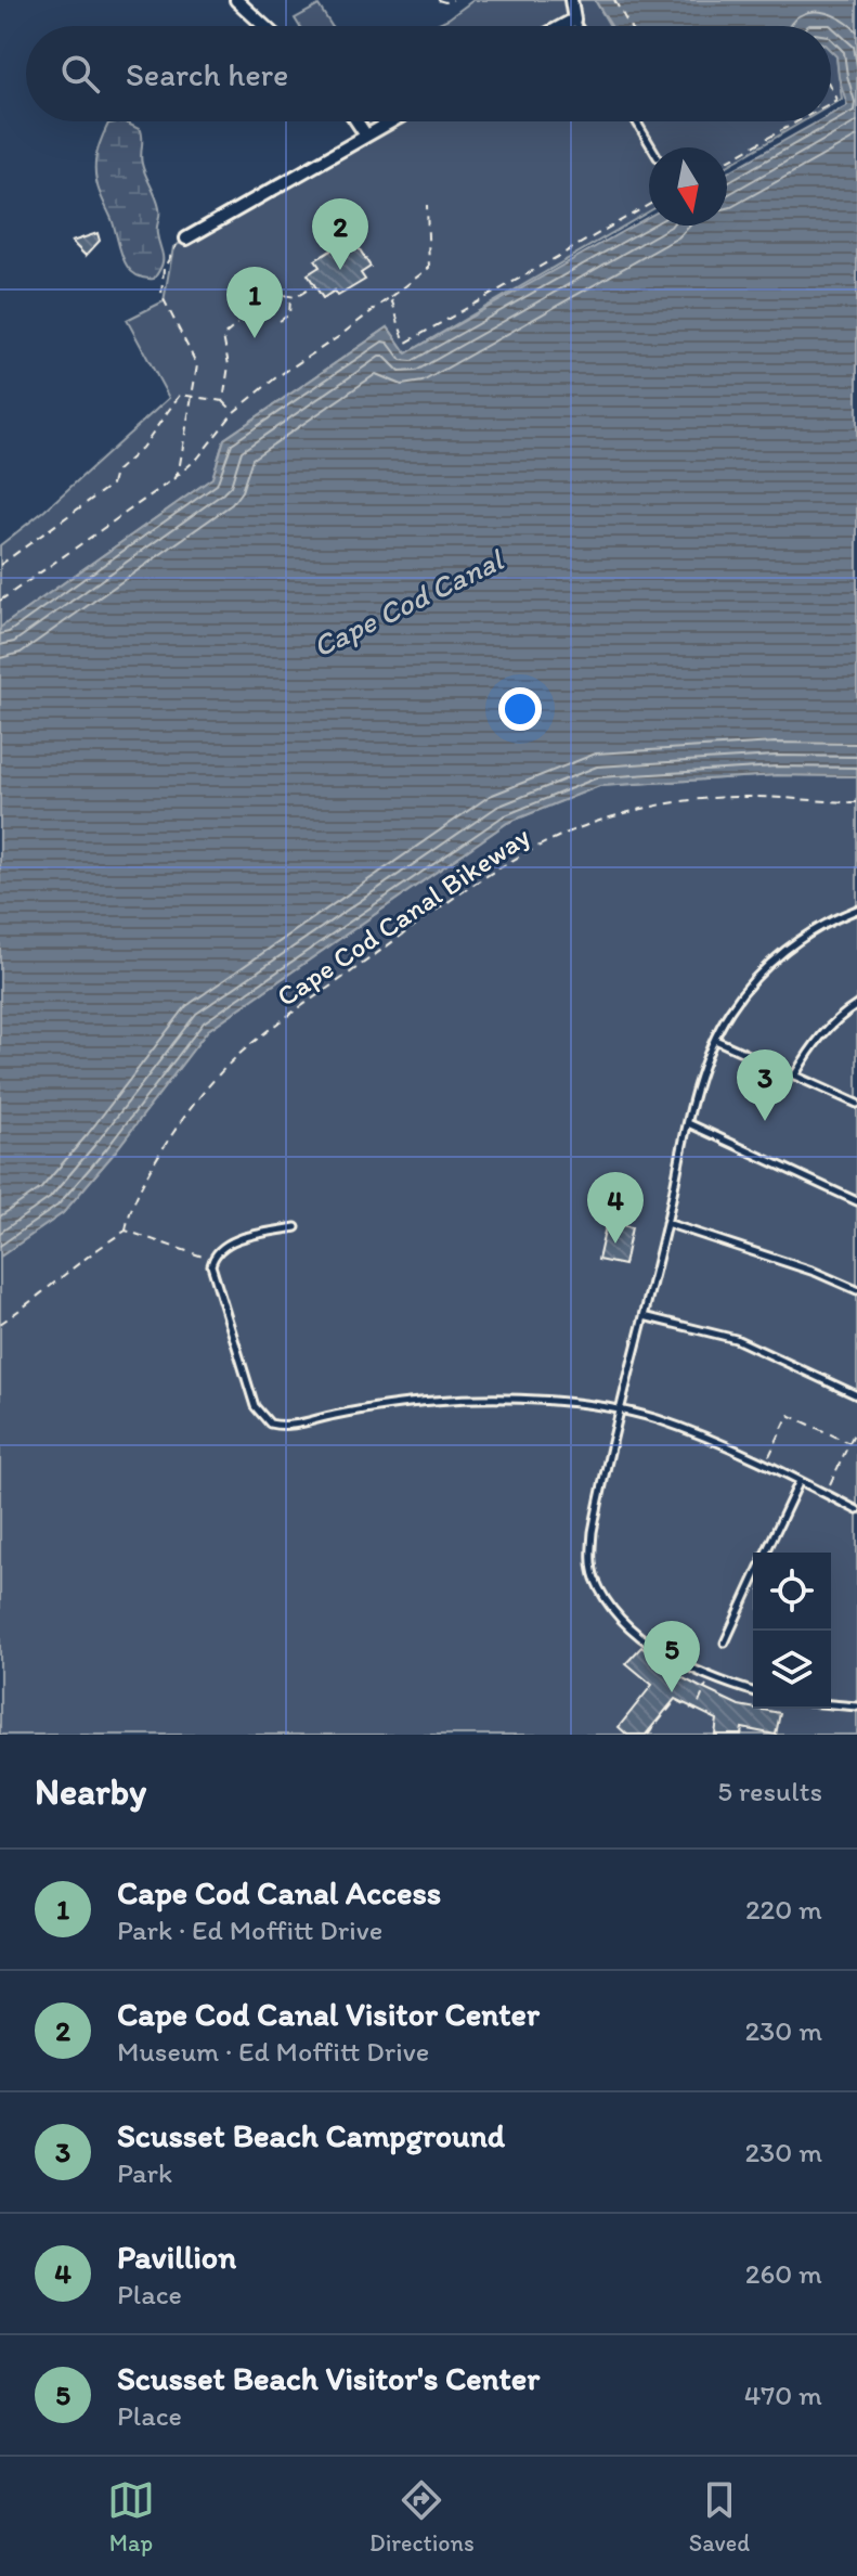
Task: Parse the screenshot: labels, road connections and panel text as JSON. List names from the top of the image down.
{
  "streets": {
    "path": ["Cape Cod Canal Bikeway"]
  },
  "water": ["Cape Cod Canal"],
  "north": "bottom",
  "page": {
    "search": "Search here",
    "pins": [
      "2",
      "1",
      "3",
      "4",
      "5"
    ],
    "heading": ["Nearby", "5 results"],
    "list": [
      {
        "mark": "1",
        "name": "Cape Cod Canal Access",
        "note": "Park · Ed Moffitt Drive",
        "value": "220 m"
      },
      {
        "mark": "2",
        "name": "Cape Cod Canal Visitor Center",
        "note": "Museum · Ed Moffitt Drive",
        "value": "230 m"
      },
      {
        "mark": "3",
        "name": "Scusset Beach Campground",
        "note": "Park",
        "value": "230 m"
      },
      {
        "mark": "4",
        "name": "Pavillion",
        "note": "Place",
        "value": "260 m"
      },
      {
        "mark": "5",
        "name": "Scusset Beach Visitor's Center",
        "note": "Place",
        "value": "470 m"
      }
    ],
    "nav": ["Map", "Directions", "Saved"]
  }
}
